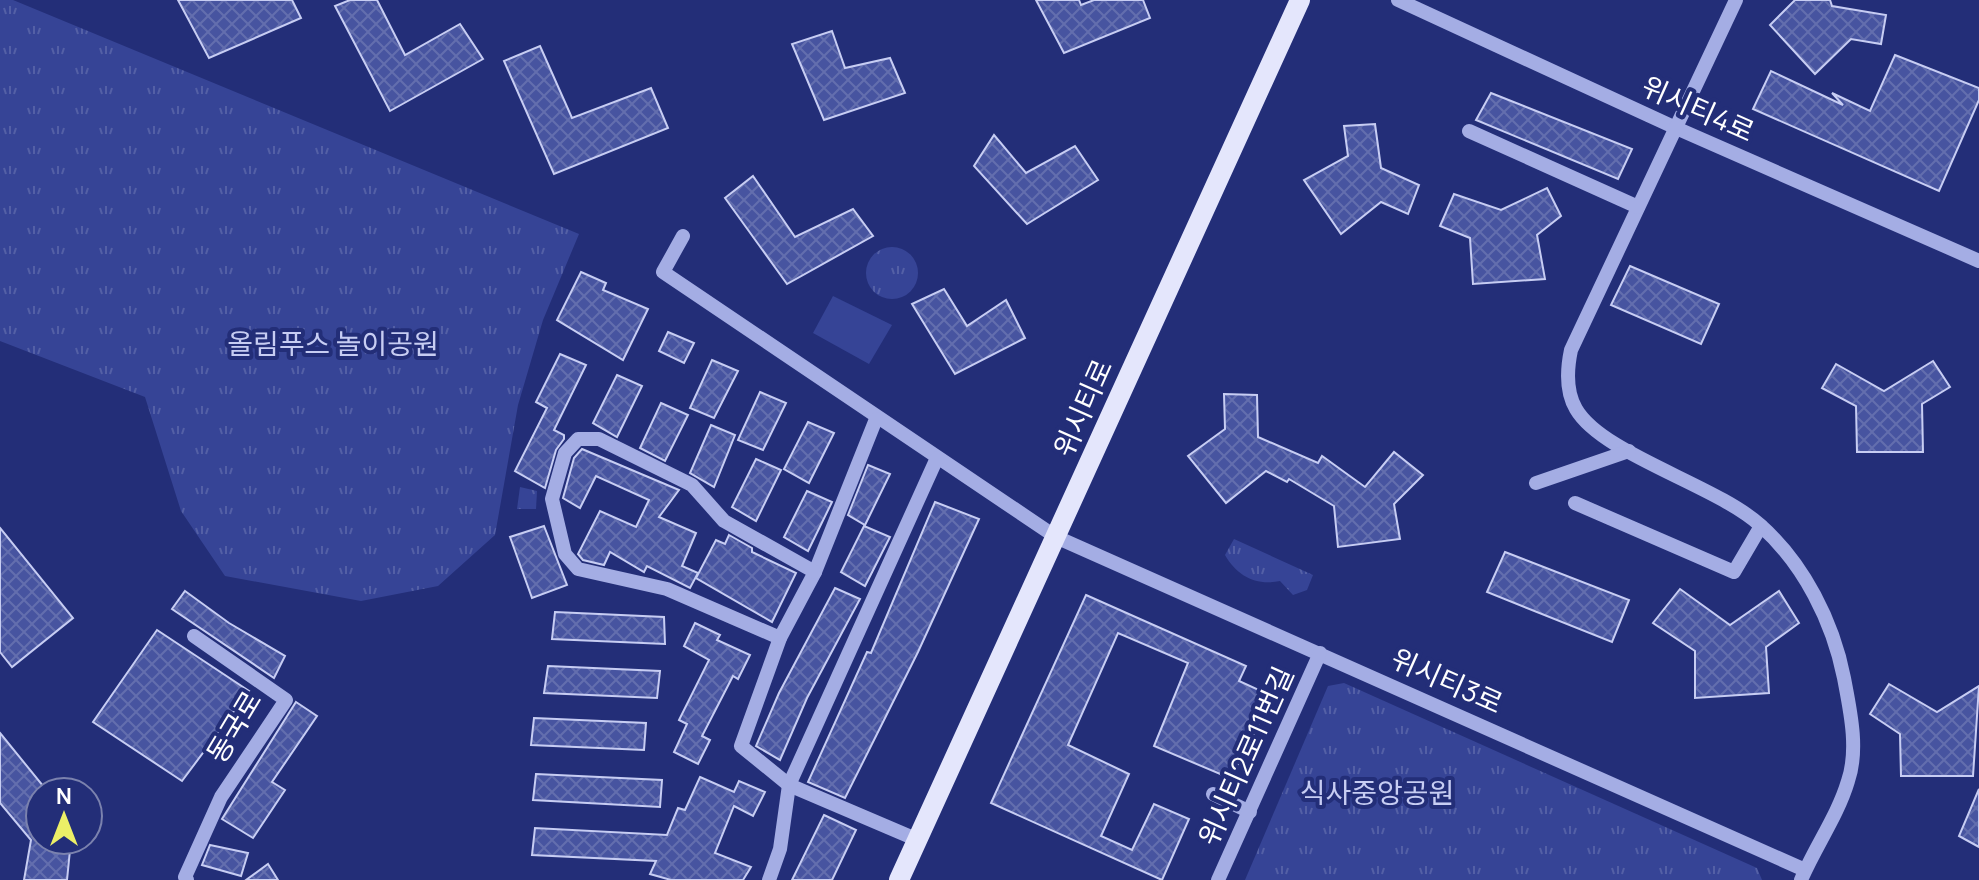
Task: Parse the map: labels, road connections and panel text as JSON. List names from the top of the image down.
{
  "streets": {
    "main road": ["위시티로"],
    "street": [
      "위시티4로",
      "위시티3로",
      "동국로",
      "위시티2로11번길"
    ]
  },
  "crossings": [
    ["위시티로", "위시티3로"],
    ["위시티3로", "위시티2로11번길"]
  ],
  "parks": ["올림푸스 놀이공원", "식사중앙공원"],
  "north": "top"
}
